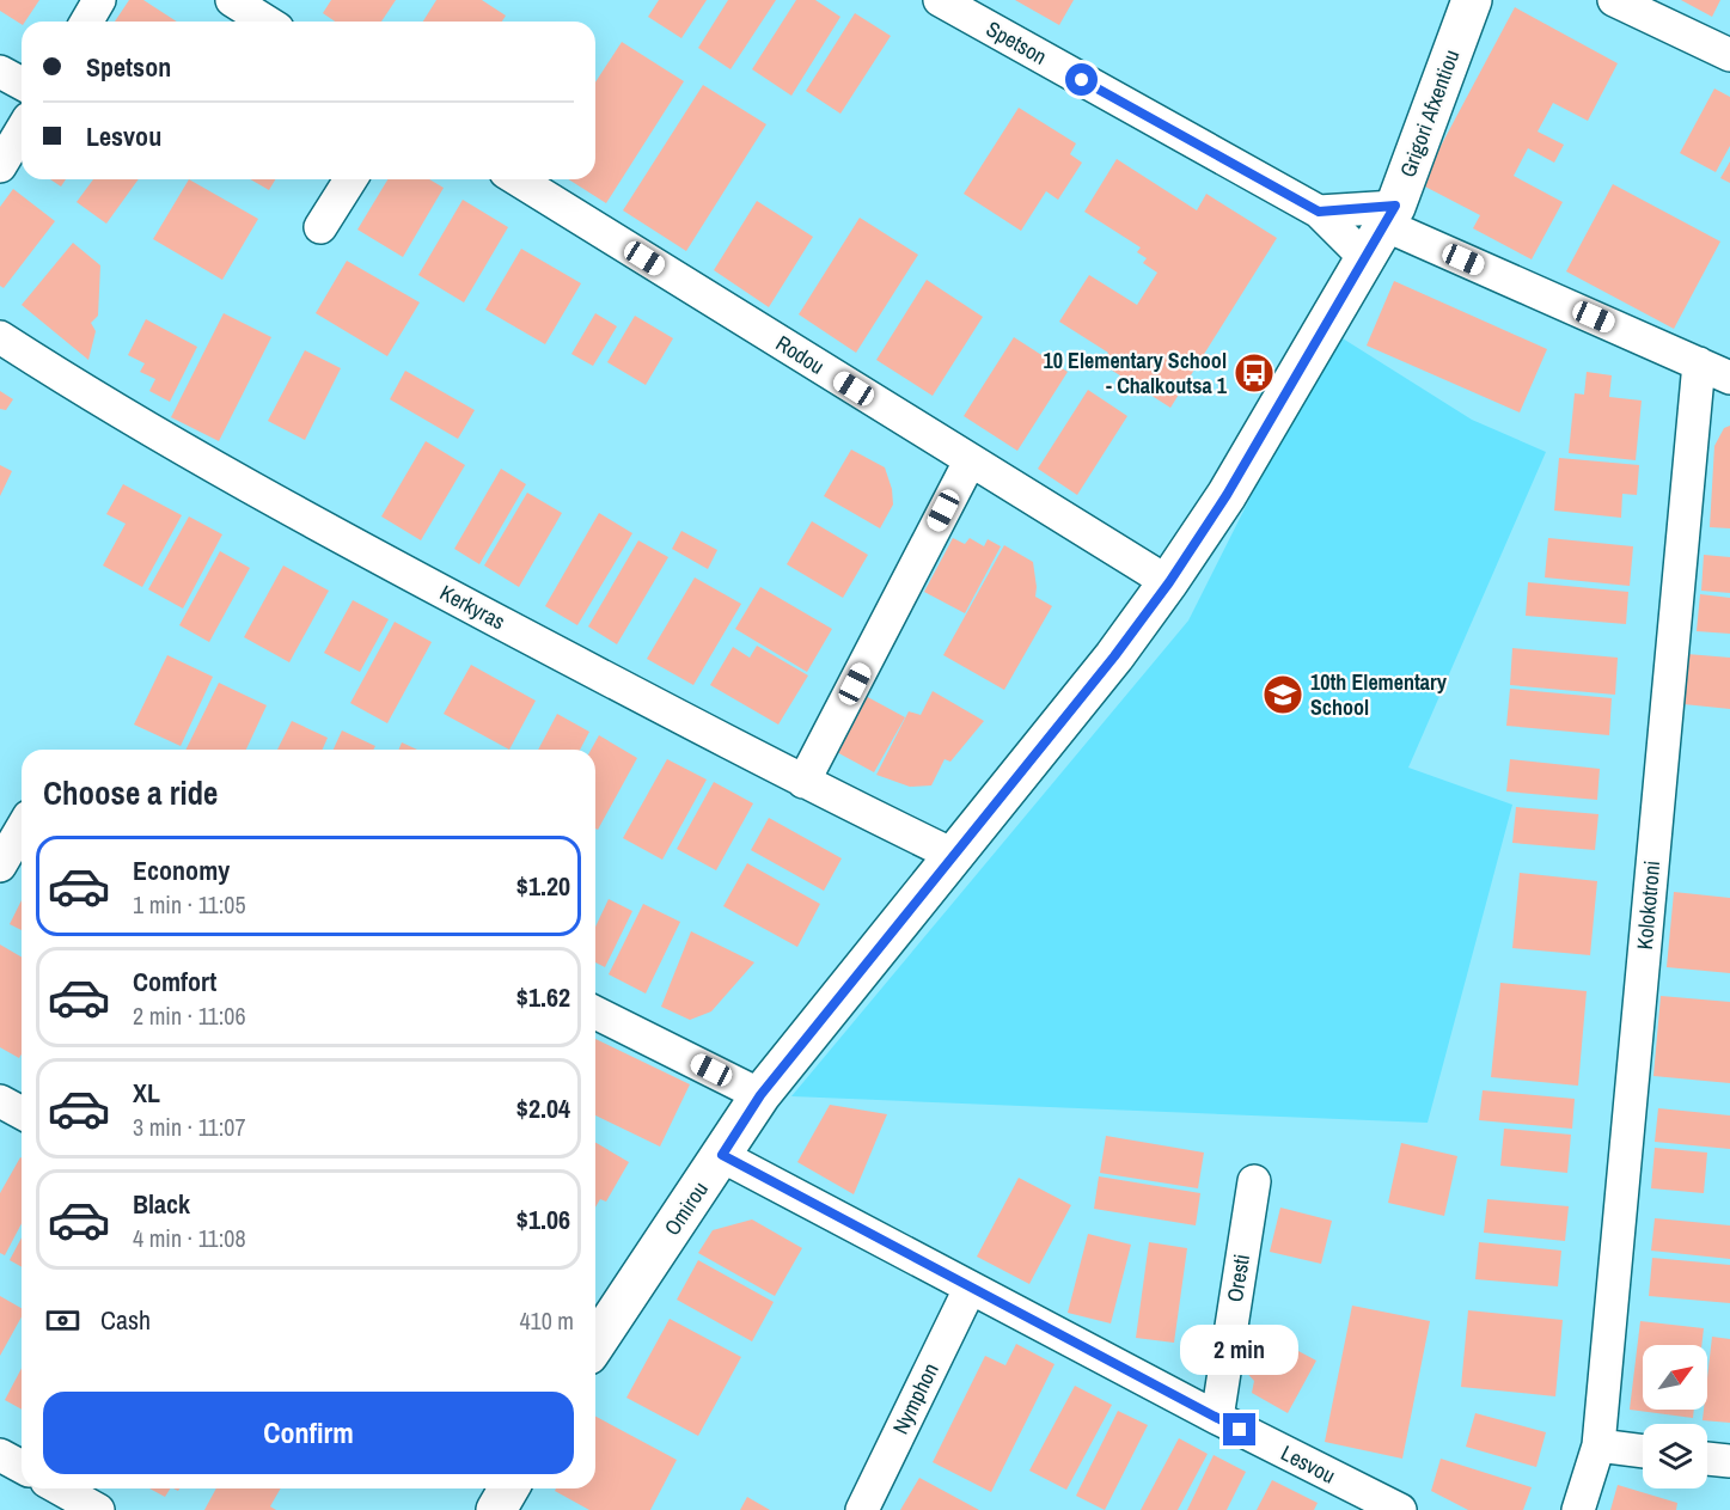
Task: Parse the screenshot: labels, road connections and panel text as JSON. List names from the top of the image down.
{
  "streets": {
    "street": [
      "Spetson",
      "Grigori Afxentiou",
      "Rodou",
      "Kerkyras",
      "Kolokotroni",
      "Omirou",
      "Oresti",
      "Nymphon",
      "Lesvou"
    ]
  },
  "crossings": [
    ["Spetson", "Omirou"],
    ["Grigori Afxentiou", "Omirou"],
    ["Rodou", "Omirou"],
    ["Kerkyras", "Omirou"],
    ["Omirou", "Lesvou"],
    ["Oresti", "Lesvou"],
    ["Nymphon", "Lesvou"]
  ],
  "places": {
    "bus stop": ["10 Elementary School - Chalkoutsa 1"],
    "school or university": ["10th Elementary School"]
  },
  "north": "top right",
  "page": {
    "banner": ["Spetson", "Lesvou"],
    "heading": "Choose a ride",
    "list": [
      {
        "name": "Economy",
        "note": "1 min · 11:05",
        "value": "$1.20"
      },
      {
        "name": "Comfort",
        "note": "2 min · 11:06",
        "value": "$1.62"
      },
      {
        "name": "XL",
        "note": "3 min · 11:07",
        "value": "$2.04"
      },
      {
        "name": "Black",
        "note": "4 min · 11:08",
        "value": "$1.06"
      }
    ],
    "pay": ["Cash", "410 m"],
    "bubble": "2 min",
    "buttons": "Confirm"
  }
}
